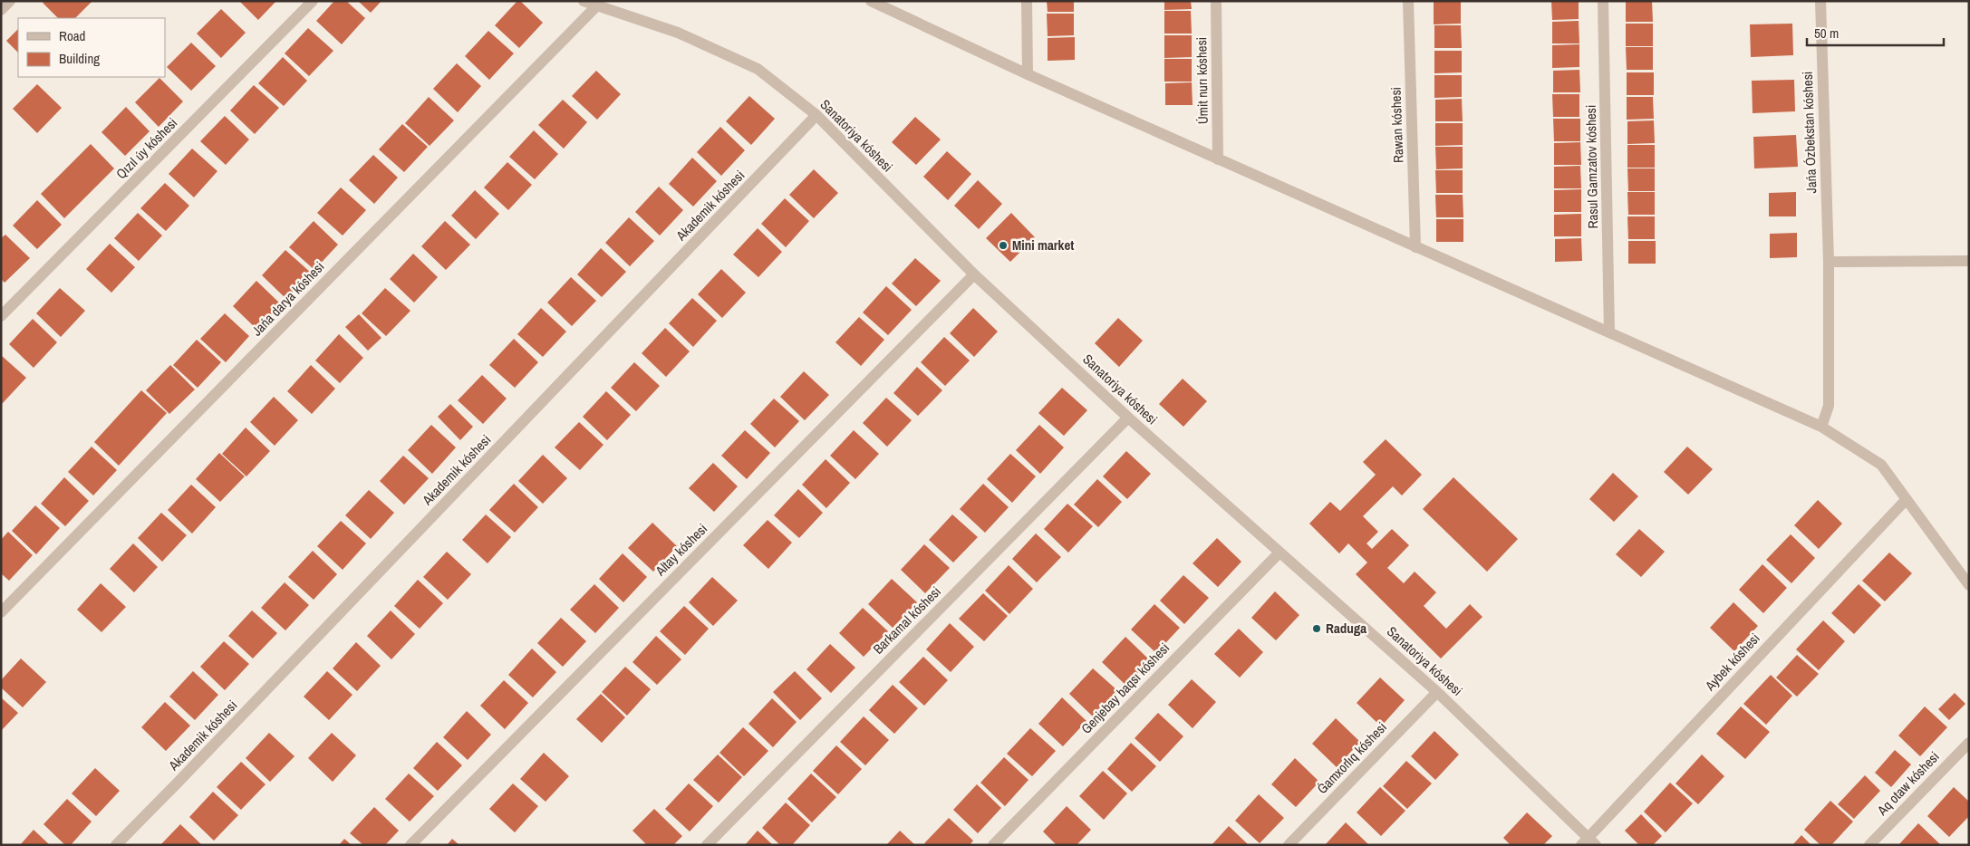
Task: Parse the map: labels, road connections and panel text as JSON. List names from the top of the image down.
{
  "streets": {
    "street": [
      "Úmit nurı kóshesi",
      "Rawan kóshesi",
      "Jańa Ózbekstan kóshesi",
      "Sanatoriya kóshesi",
      "Qızıl úy kóshesi",
      "Rasul Gamzatov kóshesi",
      "Akademik kóshesi",
      "Jańa darya kóshesi",
      "Altay kóshesi",
      "Barkamal kóshesi",
      "Aybek kóshesi",
      "Genjebay baqsı kóshesi",
      "Ǵamxorlıq kóshesi",
      "Aq otaw kóshesi"
    ]
  },
  "crossings": [
    ["Sanatoriya kóshesi", "Akademik kóshesi"],
    ["Sanatoriya kóshesi", "Jańa darya kóshesi"],
    ["Sanatoriya kóshesi", "Altay kóshesi"],
    ["Sanatoriya kóshesi", "Barkamal kóshesi"],
    ["Sanatoriya kóshesi", "Aybek kóshesi"],
    ["Sanatoriya kóshesi", "Genjebay baqsı kóshesi"],
    ["Sanatoriya kóshesi", "Ǵamxorlıq kóshesi"]
  ],
  "places": ["Mini market", "Raduga"],
  "legend": ["Road", "Building"],
  "scale_bar": "50 m"
}
